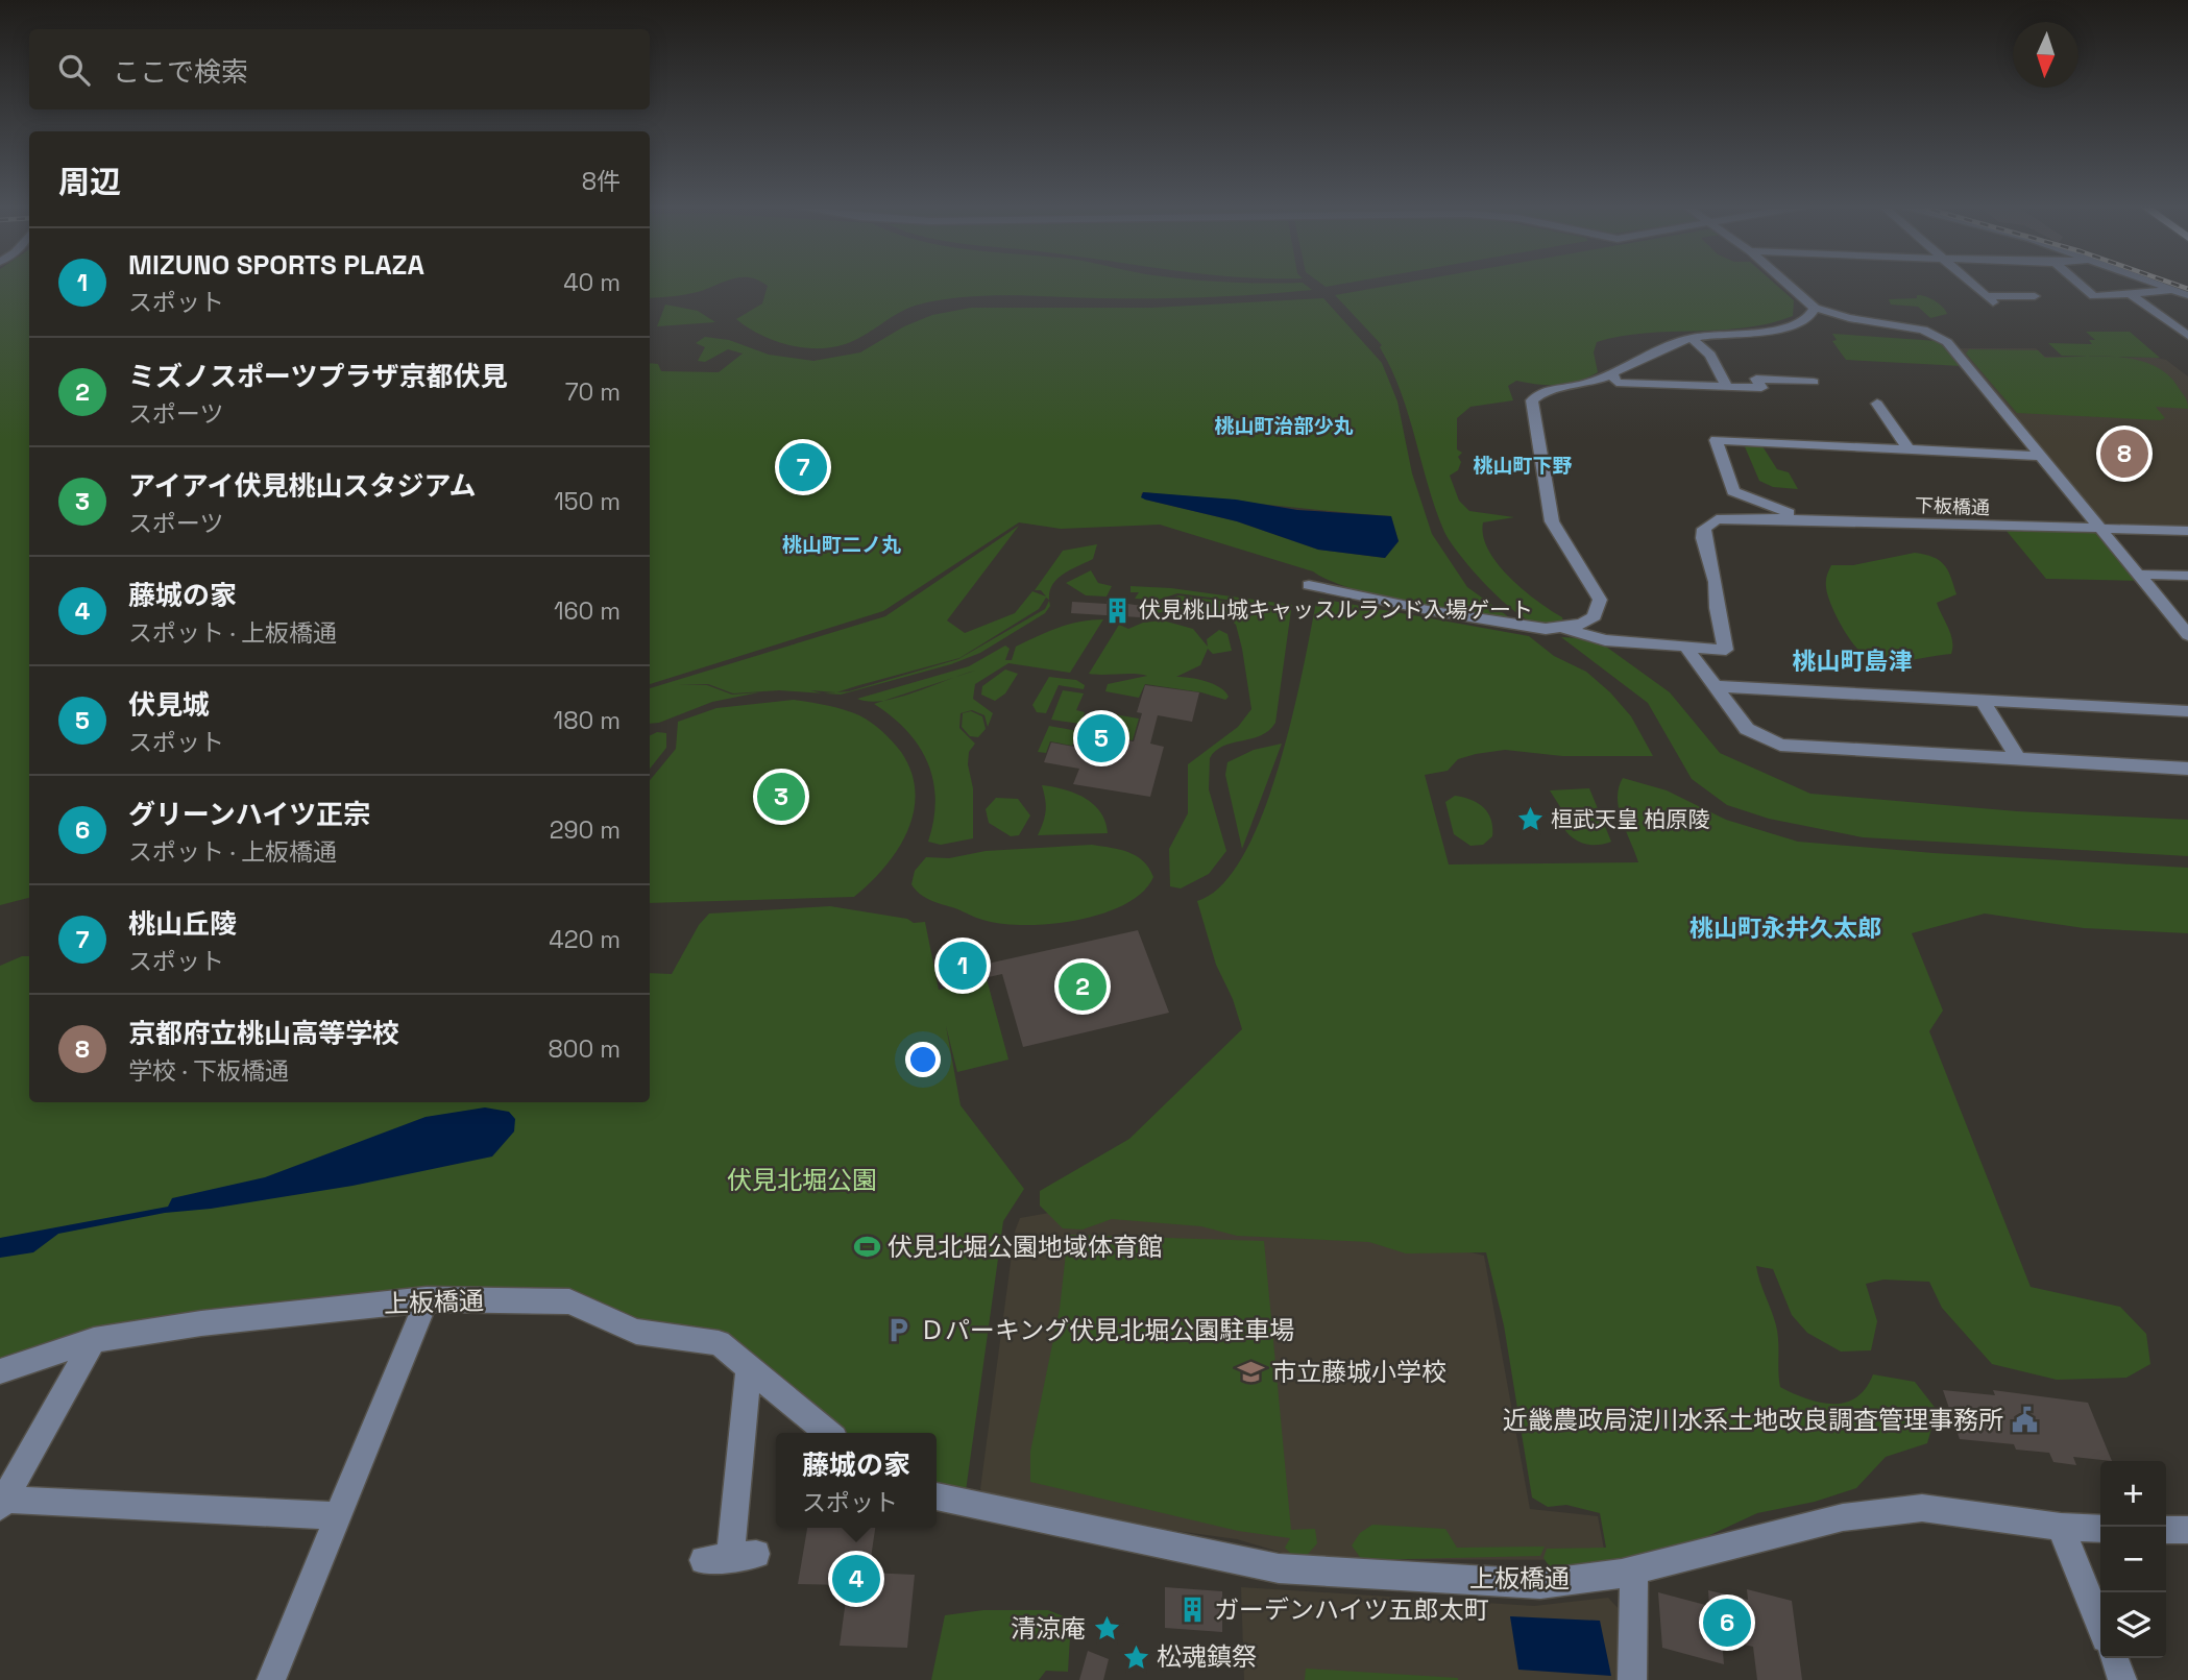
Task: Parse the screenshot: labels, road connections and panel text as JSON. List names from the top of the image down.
{
  "streets": {
    "street": ["下板橋通", "上板橋通"]
  },
  "districts": [
    "桃山町治部少丸",
    "桃山町下野",
    "桃山町二ノ丸",
    "桃山町島津",
    "桃山町永井久太郎"
  ],
  "parks": ["伏見北堀公園"],
  "places": {
    "building": ["伏見桃山城キャッスルランド入場ゲート", "ガーデンハイツ五郎太町"],
    "place": ["桓武天皇 柏原陵", "清涼庵", "松魂鎮祭"],
    "sports": ["伏見北堀公園地域体育館"],
    "parking": ["Ｄパーキング伏見北堀公園駐車場"],
    "school or university": ["市立藤城小学校"],
    "public building": ["近畿農政局淀川水系土地改良調査管理事務所"]
  },
  "north": "bottom",
  "page": {
    "search": "ここで検索",
    "heading": ["周辺", "8件"],
    "list": [
      {
        "mark": "1",
        "name": "MIZUNO SPORTS PLAZA",
        "note": "スポット",
        "value": "40 m"
      },
      {
        "mark": "2",
        "name": "ミズノスポーツプラザ京都伏見",
        "note": "スポーツ",
        "value": "70 m"
      },
      {
        "mark": "3",
        "name": "アイアイ伏見桃山スタジアム",
        "note": "スポーツ",
        "value": "150 m"
      },
      {
        "mark": "4",
        "name": "藤城の家",
        "note": "スポット · 上板橋通",
        "value": "160 m"
      },
      {
        "mark": "5",
        "name": "伏見城",
        "note": "スポット",
        "value": "180 m"
      },
      {
        "mark": "6",
        "name": "グリーンハイツ正宗",
        "note": "スポット · 上板橋通",
        "value": "290 m"
      },
      {
        "mark": "7",
        "name": "桃山丘陵",
        "note": "スポット",
        "value": "420 m"
      },
      {
        "mark": "8",
        "name": "京都府立桃山高等学校",
        "note": "学校 · 下板橋通",
        "value": "800 m"
      }
    ],
    "pins": [
      "8",
      "7",
      "5",
      "3",
      "1",
      "2",
      "4",
      "6"
    ],
    "popup": ["藤城の家", "スポット"],
    "map_buttons": ["+", "−"]
  }
}
